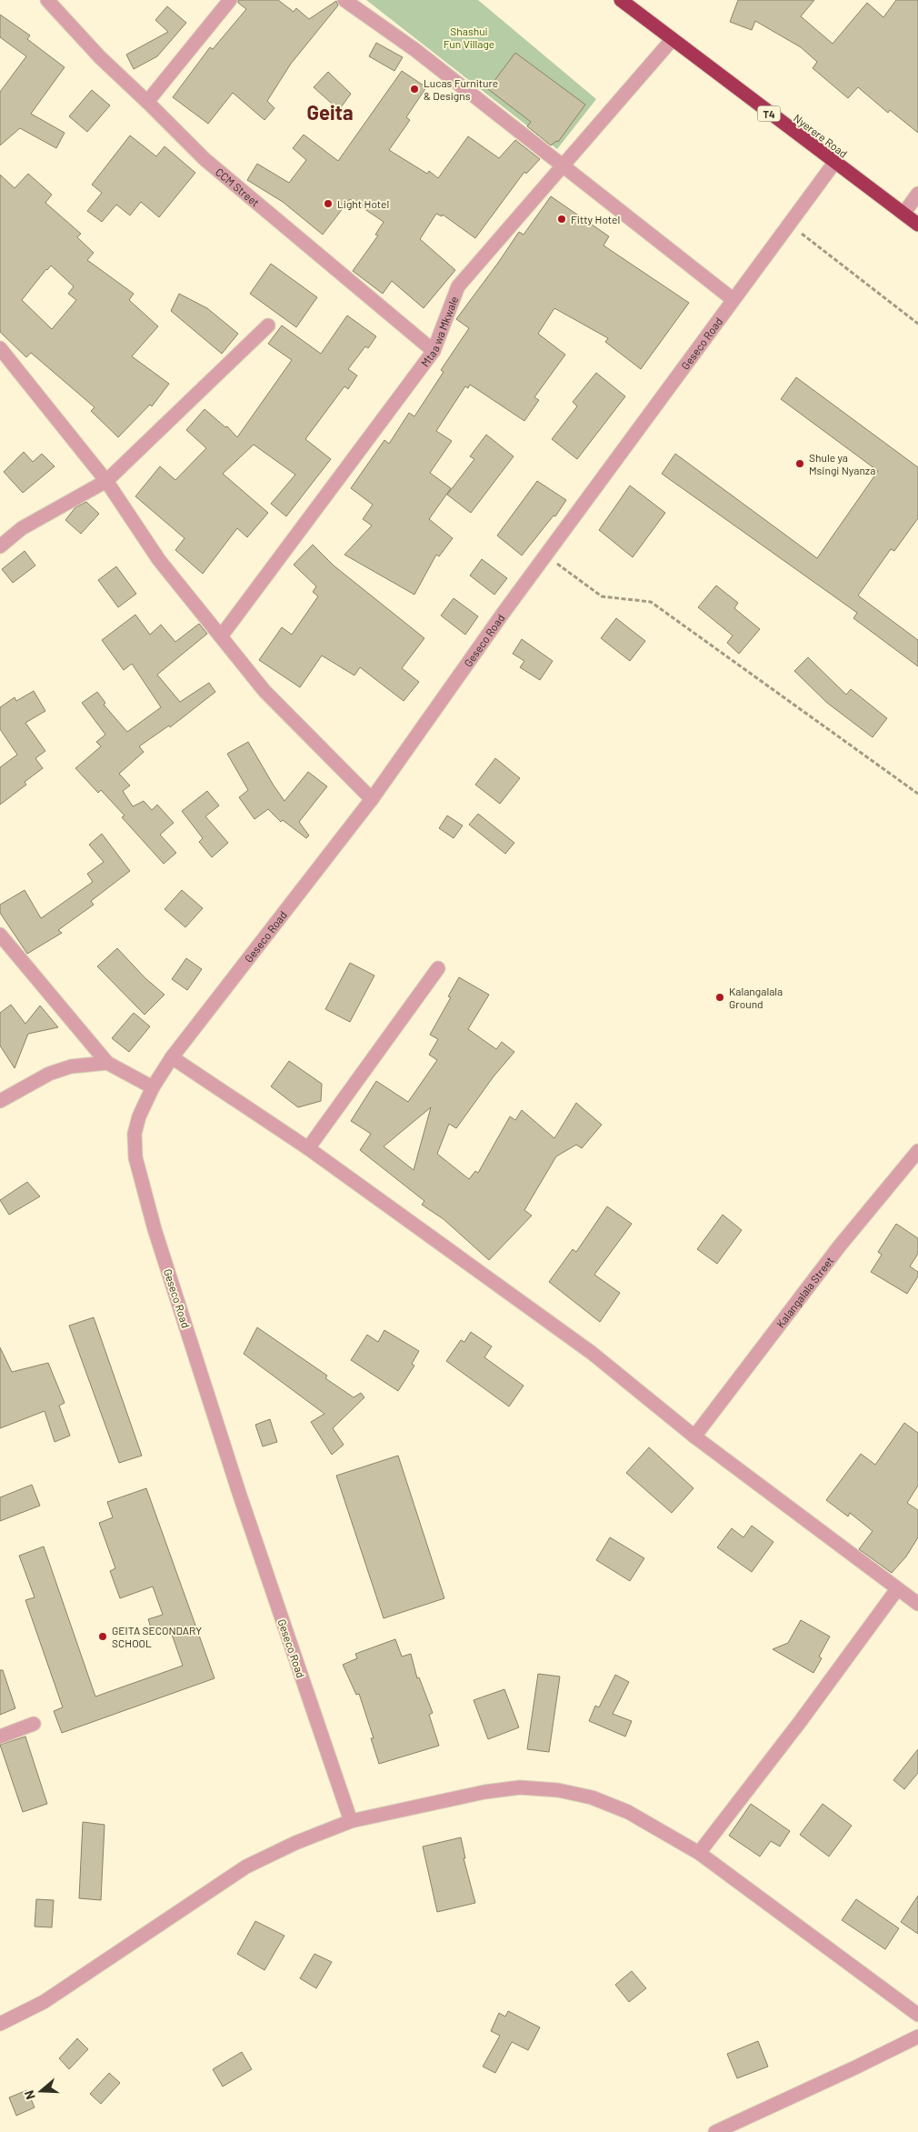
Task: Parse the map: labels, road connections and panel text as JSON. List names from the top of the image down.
{
  "streets": {
    "highway": ["T4", "Nyerere Road"],
    "street": [
      "CCM Street",
      "Mtaa wa Mkwale",
      "Geseco Road",
      "Kalangalala Street"
    ]
  },
  "crossings": [
    ["Nyerere Road", "Mtaa wa Mkwale"],
    ["Nyerere Road", "Geseco Road"],
    ["CCM Street", "Mtaa wa Mkwale"]
  ],
  "districts": ["Geita"],
  "parks": ["Shashui Fun Village"],
  "places": [
    "Lucas Furniture & Designs",
    "Light Hotel",
    "Fitty Hotel",
    "Shule ya Msingi Nyanza",
    "Kalangalala Ground",
    "GEITA SECONDARY SCHOOL"
  ],
  "north": "left"
}
